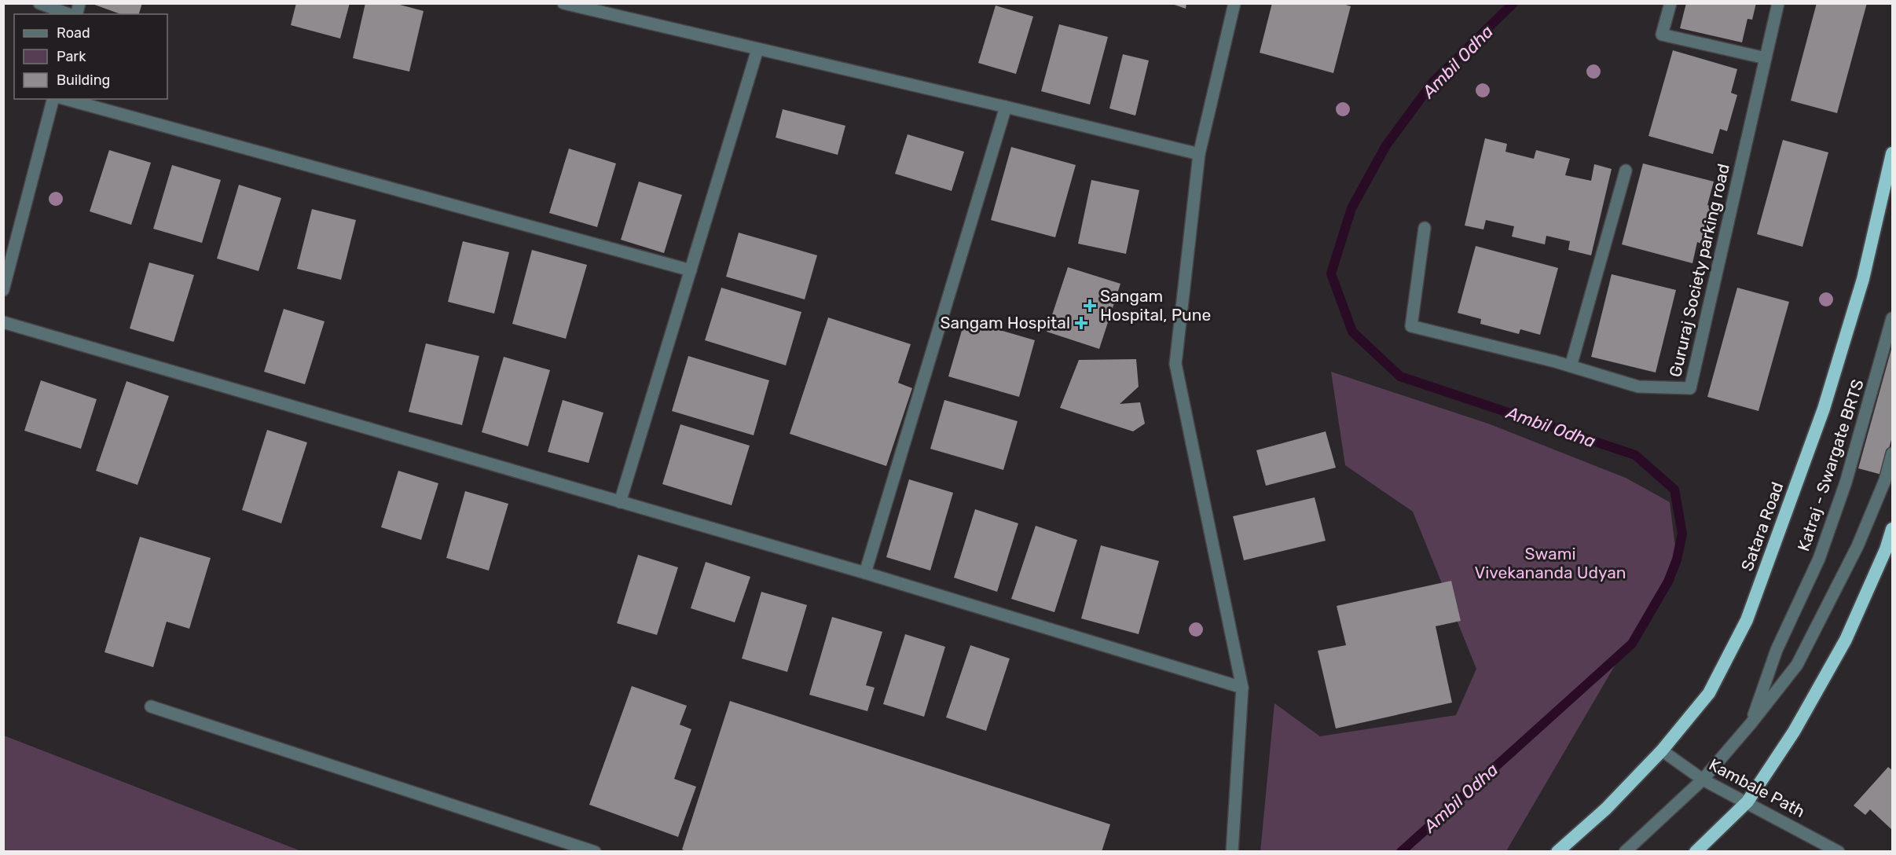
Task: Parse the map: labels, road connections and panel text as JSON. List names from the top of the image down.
{
  "streets": {
    "highway": ["Satara Road"],
    "street": ["Gururaj Society parking road", "Katraj - Swargate BRTS", "Kambale Path"]
  },
  "crossings": [
    ["Katraj - Swargate BRTS", "Kambale Path"],
    ["Satara Road", "Kambale Path"]
  ],
  "water": ["Ambil Odha"],
  "parks": ["Swami Vivekananda Udyan"],
  "places": {
    "health": ["Sangam Hospital, Pune", "Sangam Hospital"]
  },
  "legend": ["Road", "Park", "Building"]
}
